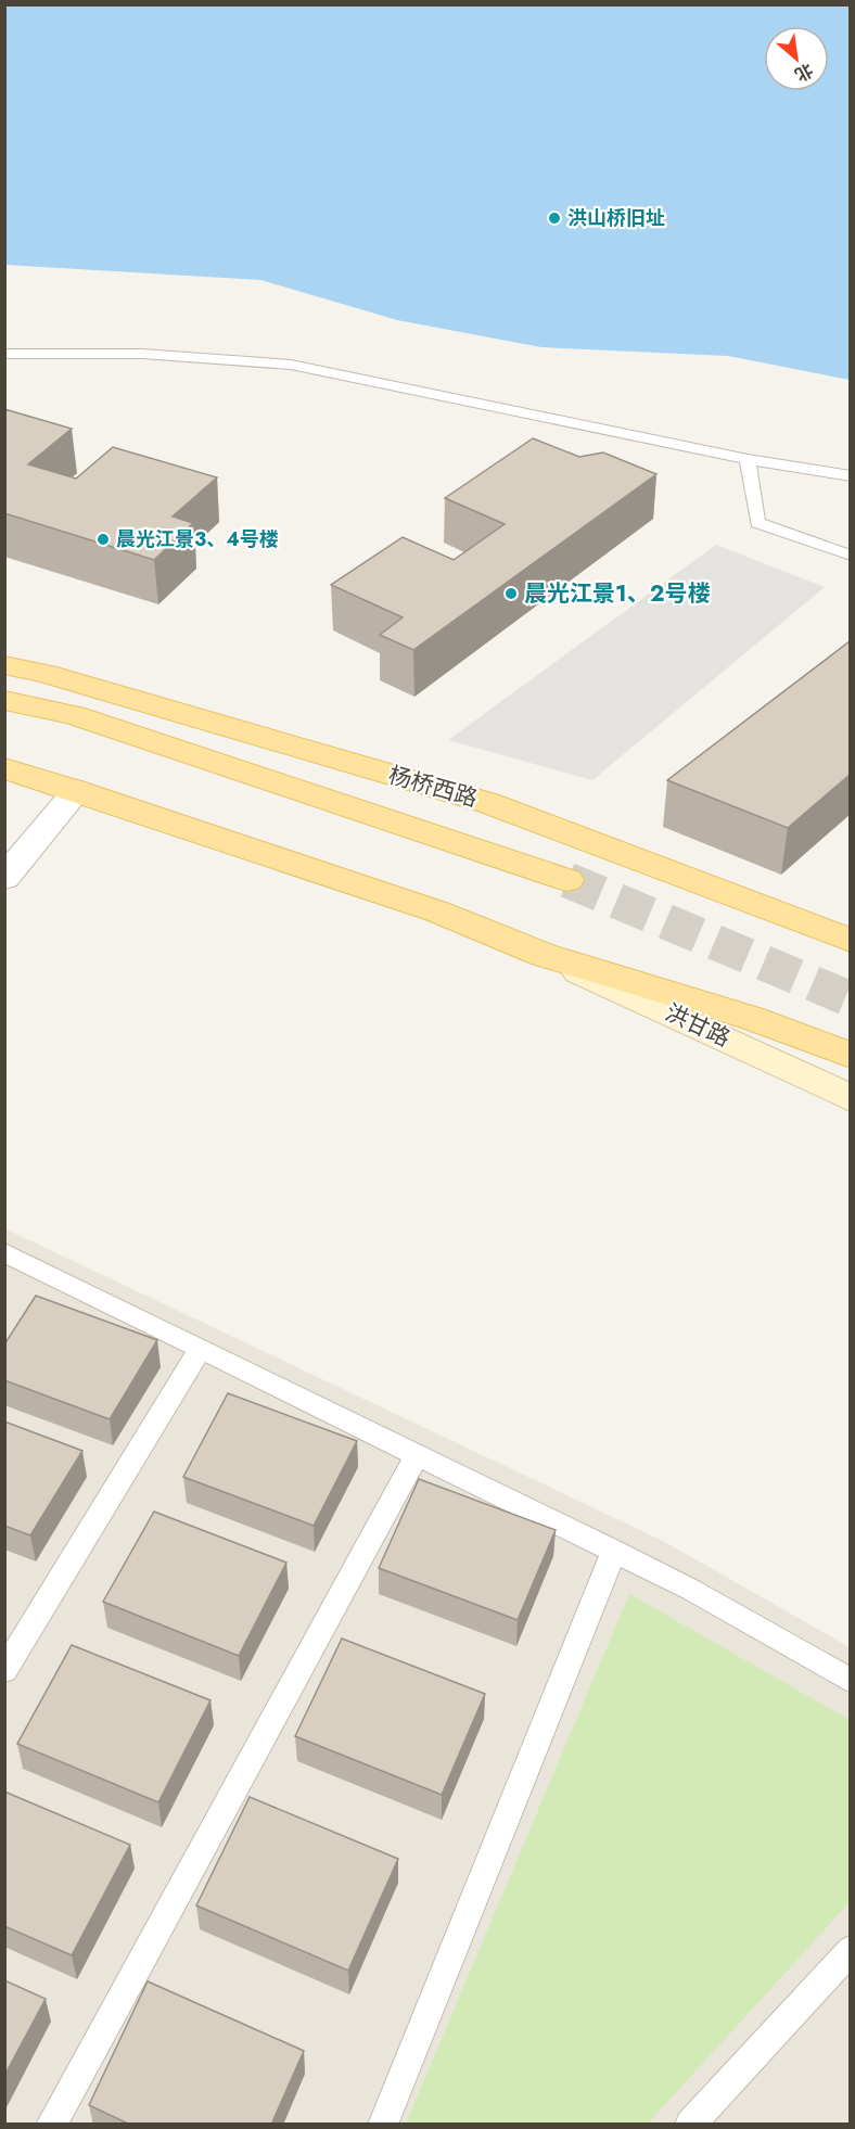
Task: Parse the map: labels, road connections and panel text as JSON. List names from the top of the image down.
{
  "streets": {
    "main road": ["杨桥西路", "洪甘路"]
  },
  "places": ["洪山桥旧址", "晨光江景3、4号楼", "晨光江景1、2号楼"],
  "north": "bottom right"
}
